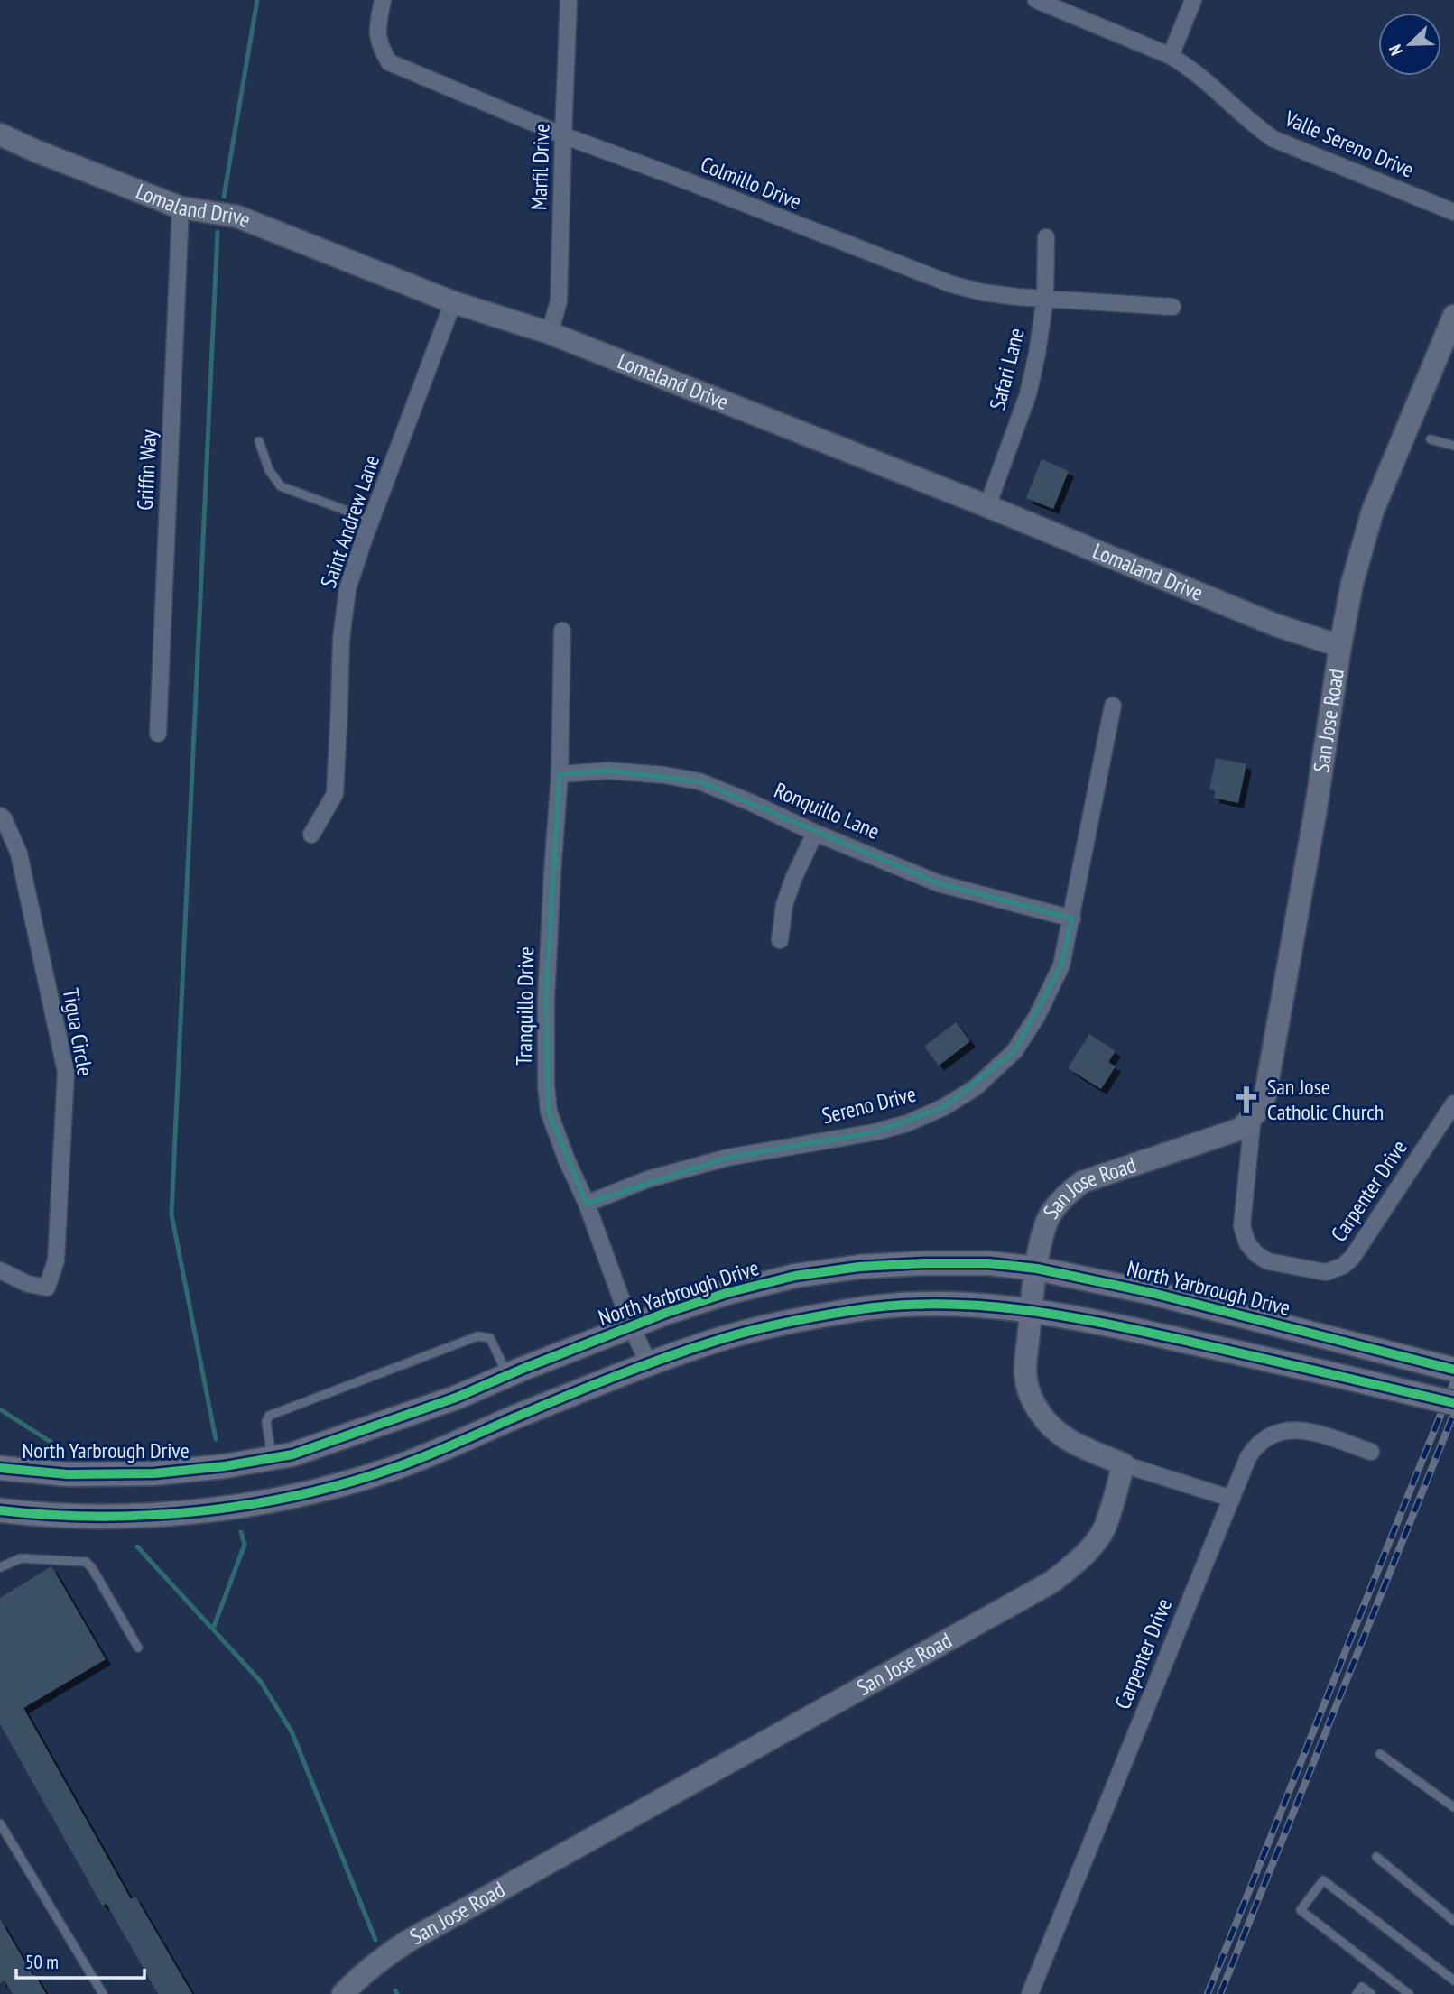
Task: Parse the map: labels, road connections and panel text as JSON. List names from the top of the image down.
{
  "streets": {
    "main road": ["North Yarbrough Drive"],
    "street": [
      "Valle Sereno Drive",
      "Marfil Drive",
      "Colmillo Drive",
      "Lomaland Drive",
      "Safari Lane",
      "Griffin Way",
      "Saint Andrew Lane",
      "San Jose Road",
      "Ronquillo Lane",
      "Tranquillo Drive",
      "Tigua Circle",
      "Sereno Drive",
      "Carpenter Drive"
    ]
  },
  "crossings": [
    ["Marfil Drive", "Colmillo Drive"],
    ["Marfil Drive", "Lomaland Drive"],
    ["Colmillo Drive", "Safari Lane"],
    ["Lomaland Drive", "Safari Lane"],
    ["Lomaland Drive", "Griffin Way"],
    ["Lomaland Drive", "Saint Andrew Lane"],
    ["Lomaland Drive", "San Jose Road"],
    ["San Jose Road", "Carpenter Drive"],
    ["San Jose Road", "North Yarbrough Drive"],
    ["Ronquillo Lane", "Tranquillo Drive"],
    ["Ronquillo Lane", "Sereno Drive"],
    ["Tranquillo Drive", "Sereno Drive"],
    ["Tranquillo Drive", "North Yarbrough Drive"]
  ],
  "places": {
    "church": ["San Jose Catholic Church"]
  },
  "scale_bar": "50 m",
  "north": "bottom left"
}
